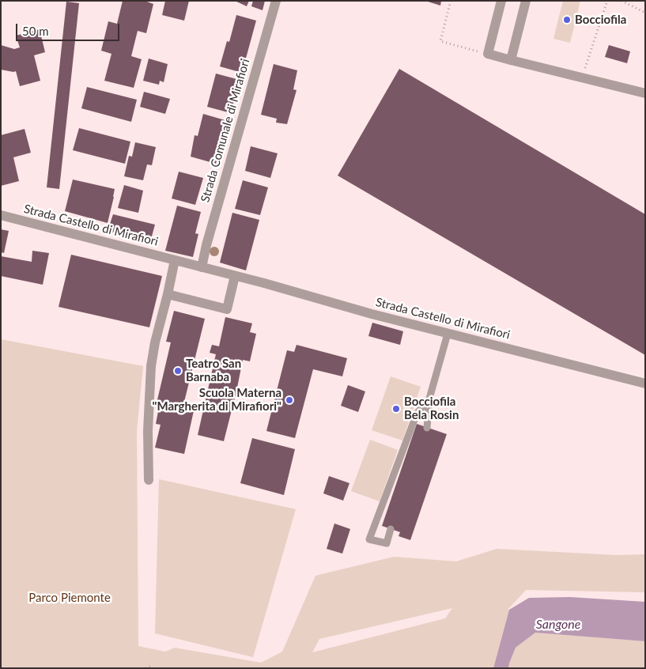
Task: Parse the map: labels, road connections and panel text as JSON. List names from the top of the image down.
{
  "streets": {
    "street": ["Strada Comunale di Mirafiori", "Strada Castello di Mirafiori"]
  },
  "crossings": [
    ["Strada Comunale di Mirafiori", "Strada Castello di Mirafiori"]
  ],
  "water": ["Sangone"],
  "parks": ["Parco Piemonte"],
  "places": [
    "Bocciofila",
    "Teatro San Barnaba",
    "Scuola Materna \"Margherita di Mirafiori\"",
    "Bocciofila Bela Rosin"
  ],
  "scale_bar": "50 m"
}
